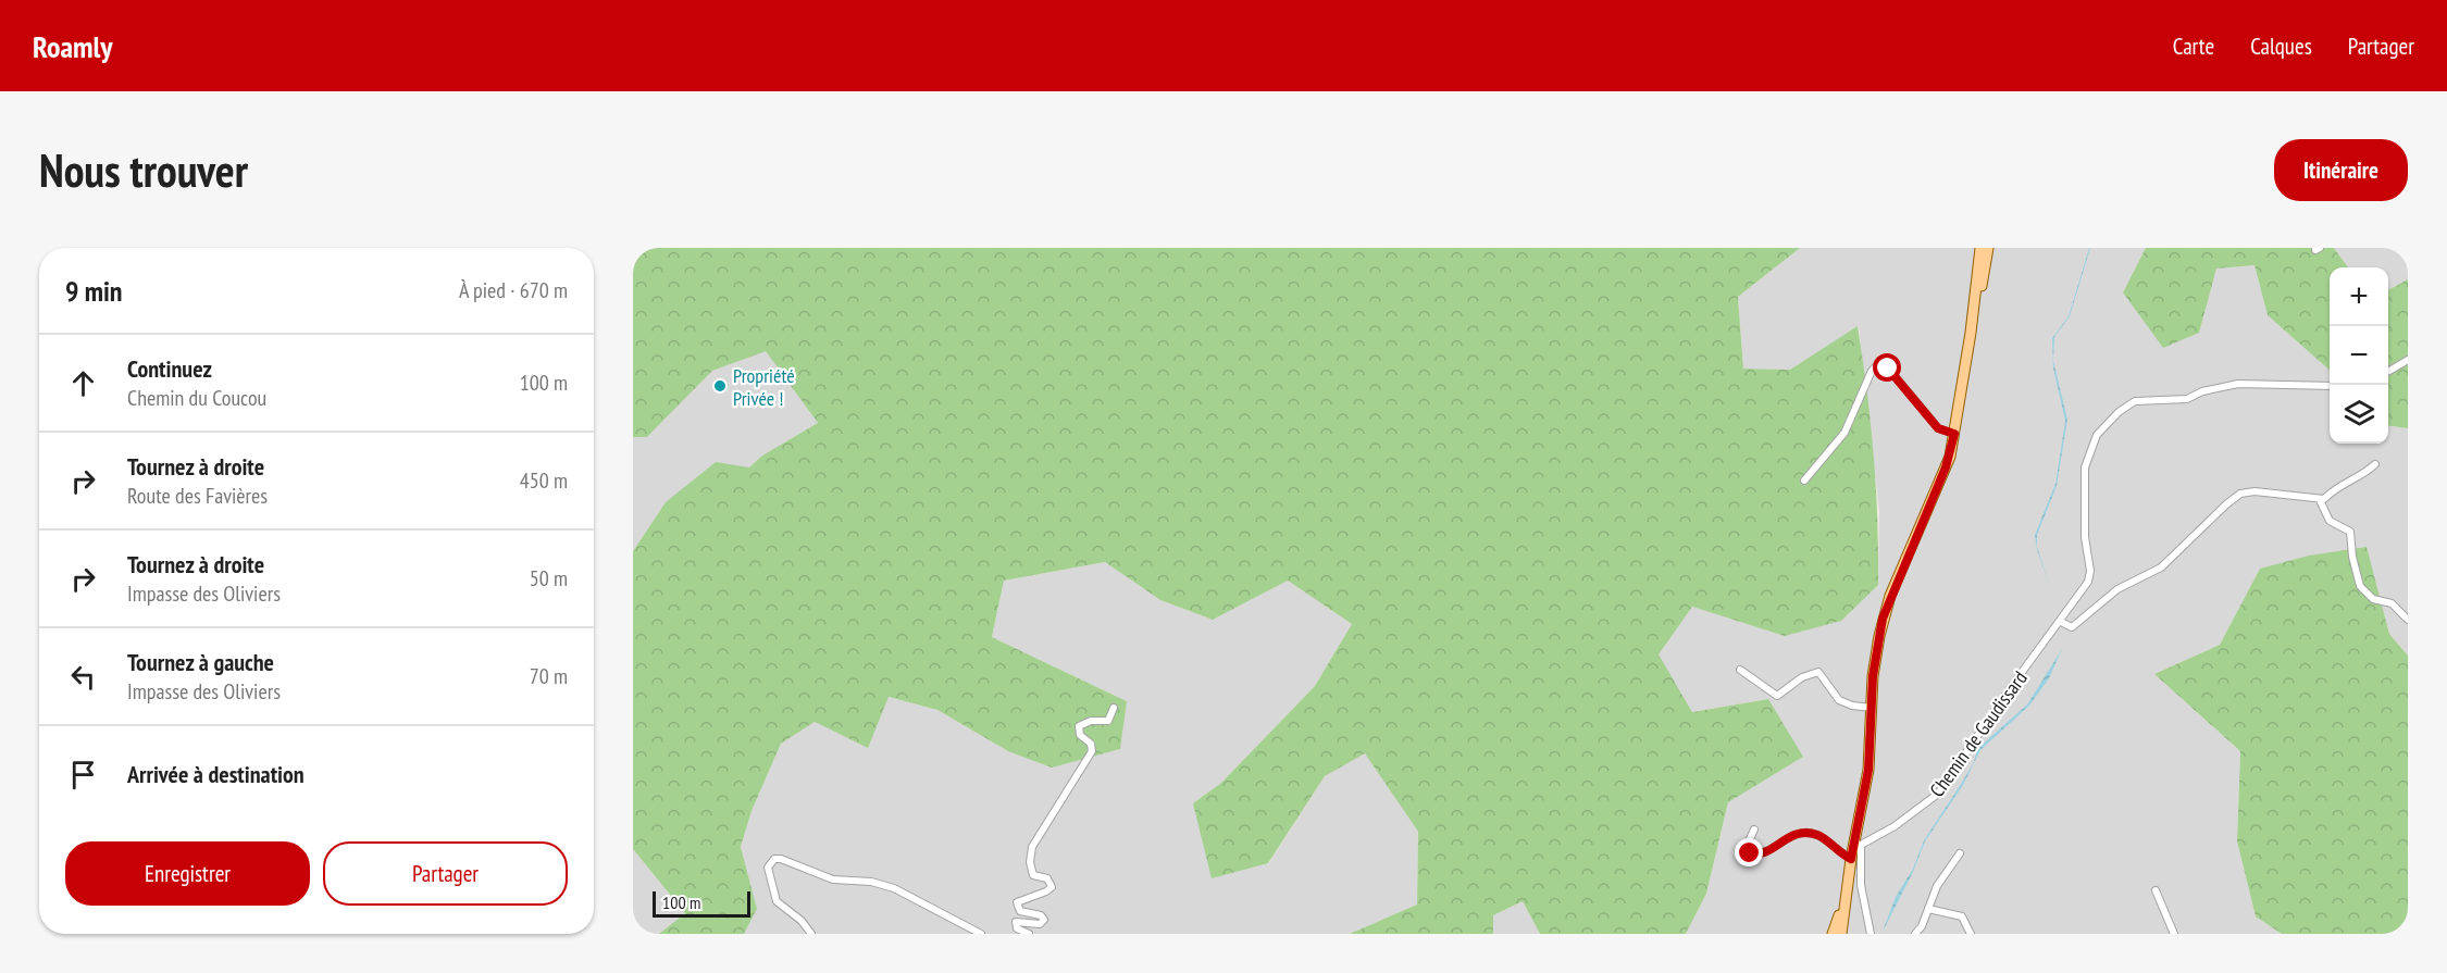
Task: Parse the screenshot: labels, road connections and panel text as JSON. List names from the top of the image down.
{
  "streets": {
    "street": ["Chemin de Gaudissard"]
  },
  "places": ["Propriété Privée !"],
  "scale_bar": "100 m",
  "page": {
    "header": "Roamly",
    "nav": ["Carte", "Calques", "Partager"],
    "buttons": [
      "Itinéraire",
      ["Enregistrer", "Partager"]
    ],
    "title": "Nous trouver",
    "heading": ["9 min", "À pied · 670 m"],
    "map_buttons": ["+", "−"],
    "list": [
      ["Continuez", "Chemin du Coucou", "100 m"],
      ["Tournez à droite", "Route des Favières", "450 m"],
      ["Tournez à droite", "Impasse des Oliviers", "50 m"],
      ["Tournez à gauche", "Impasse des Oliviers", "70 m"],
      "Arrivée à destination"
    ],
    "scale": "100 m"
  }
}
